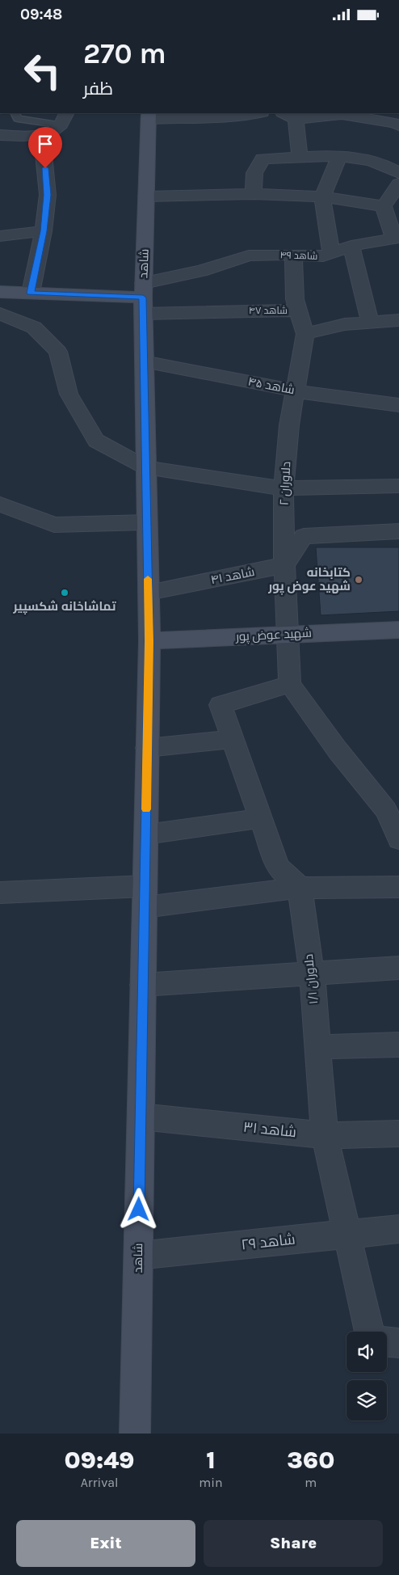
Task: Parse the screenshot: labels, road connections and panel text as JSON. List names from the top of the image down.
{
  "streets": {
    "main road": ["شاهد", "شهید عوض پور"],
    "street": [
      "شاهد ۴۹",
      "شاهد ۴۷",
      "شاهد ۴۵",
      "دلاوران ۲",
      "شاهد ۴۱",
      "دلاوران ۱/۱",
      "شاهد ۳۱",
      "شاهد ۲۹"
    ]
  },
  "crossings": [
    ["شاهد ۴۹", "شاهد"],
    ["شاهد ۴۹", "شاهد ۴۷"],
    ["شاهد", "شاهد ۴۷"],
    ["شاهد", "شاهد ۴۵"],
    ["شاهد", "شاهد ۴۱"],
    ["شاهد", "شهید عوض پور"],
    ["شاهد", "شاهد ۳۱"],
    ["شاهد", "شاهد ۲۹"],
    ["شاهد ۴۷", "دلاوران ۲"],
    ["شاهد ۴۵", "دلاوران ۲"],
    ["دلاوران ۲", "شاهد ۴۱"],
    ["دلاوران ۲", "شهید عوض پور"],
    ["دلاوران ۱/۱", "شاهد ۳۱"],
    ["دلاوران ۱/۱", "شاهد ۲۹"]
  ],
  "places": ["کتابخانه شهید عوض پور", "تماشاخانه شکسپیر"],
  "page": {
    "status": "09:48",
    "turn": ["270 m", "ظفر"],
    "eta": [
      "09:49",
      "Arrival",
      "1",
      "min",
      "360",
      "m"
    ],
    "buttons": ["Exit", "Share"]
  }
}
